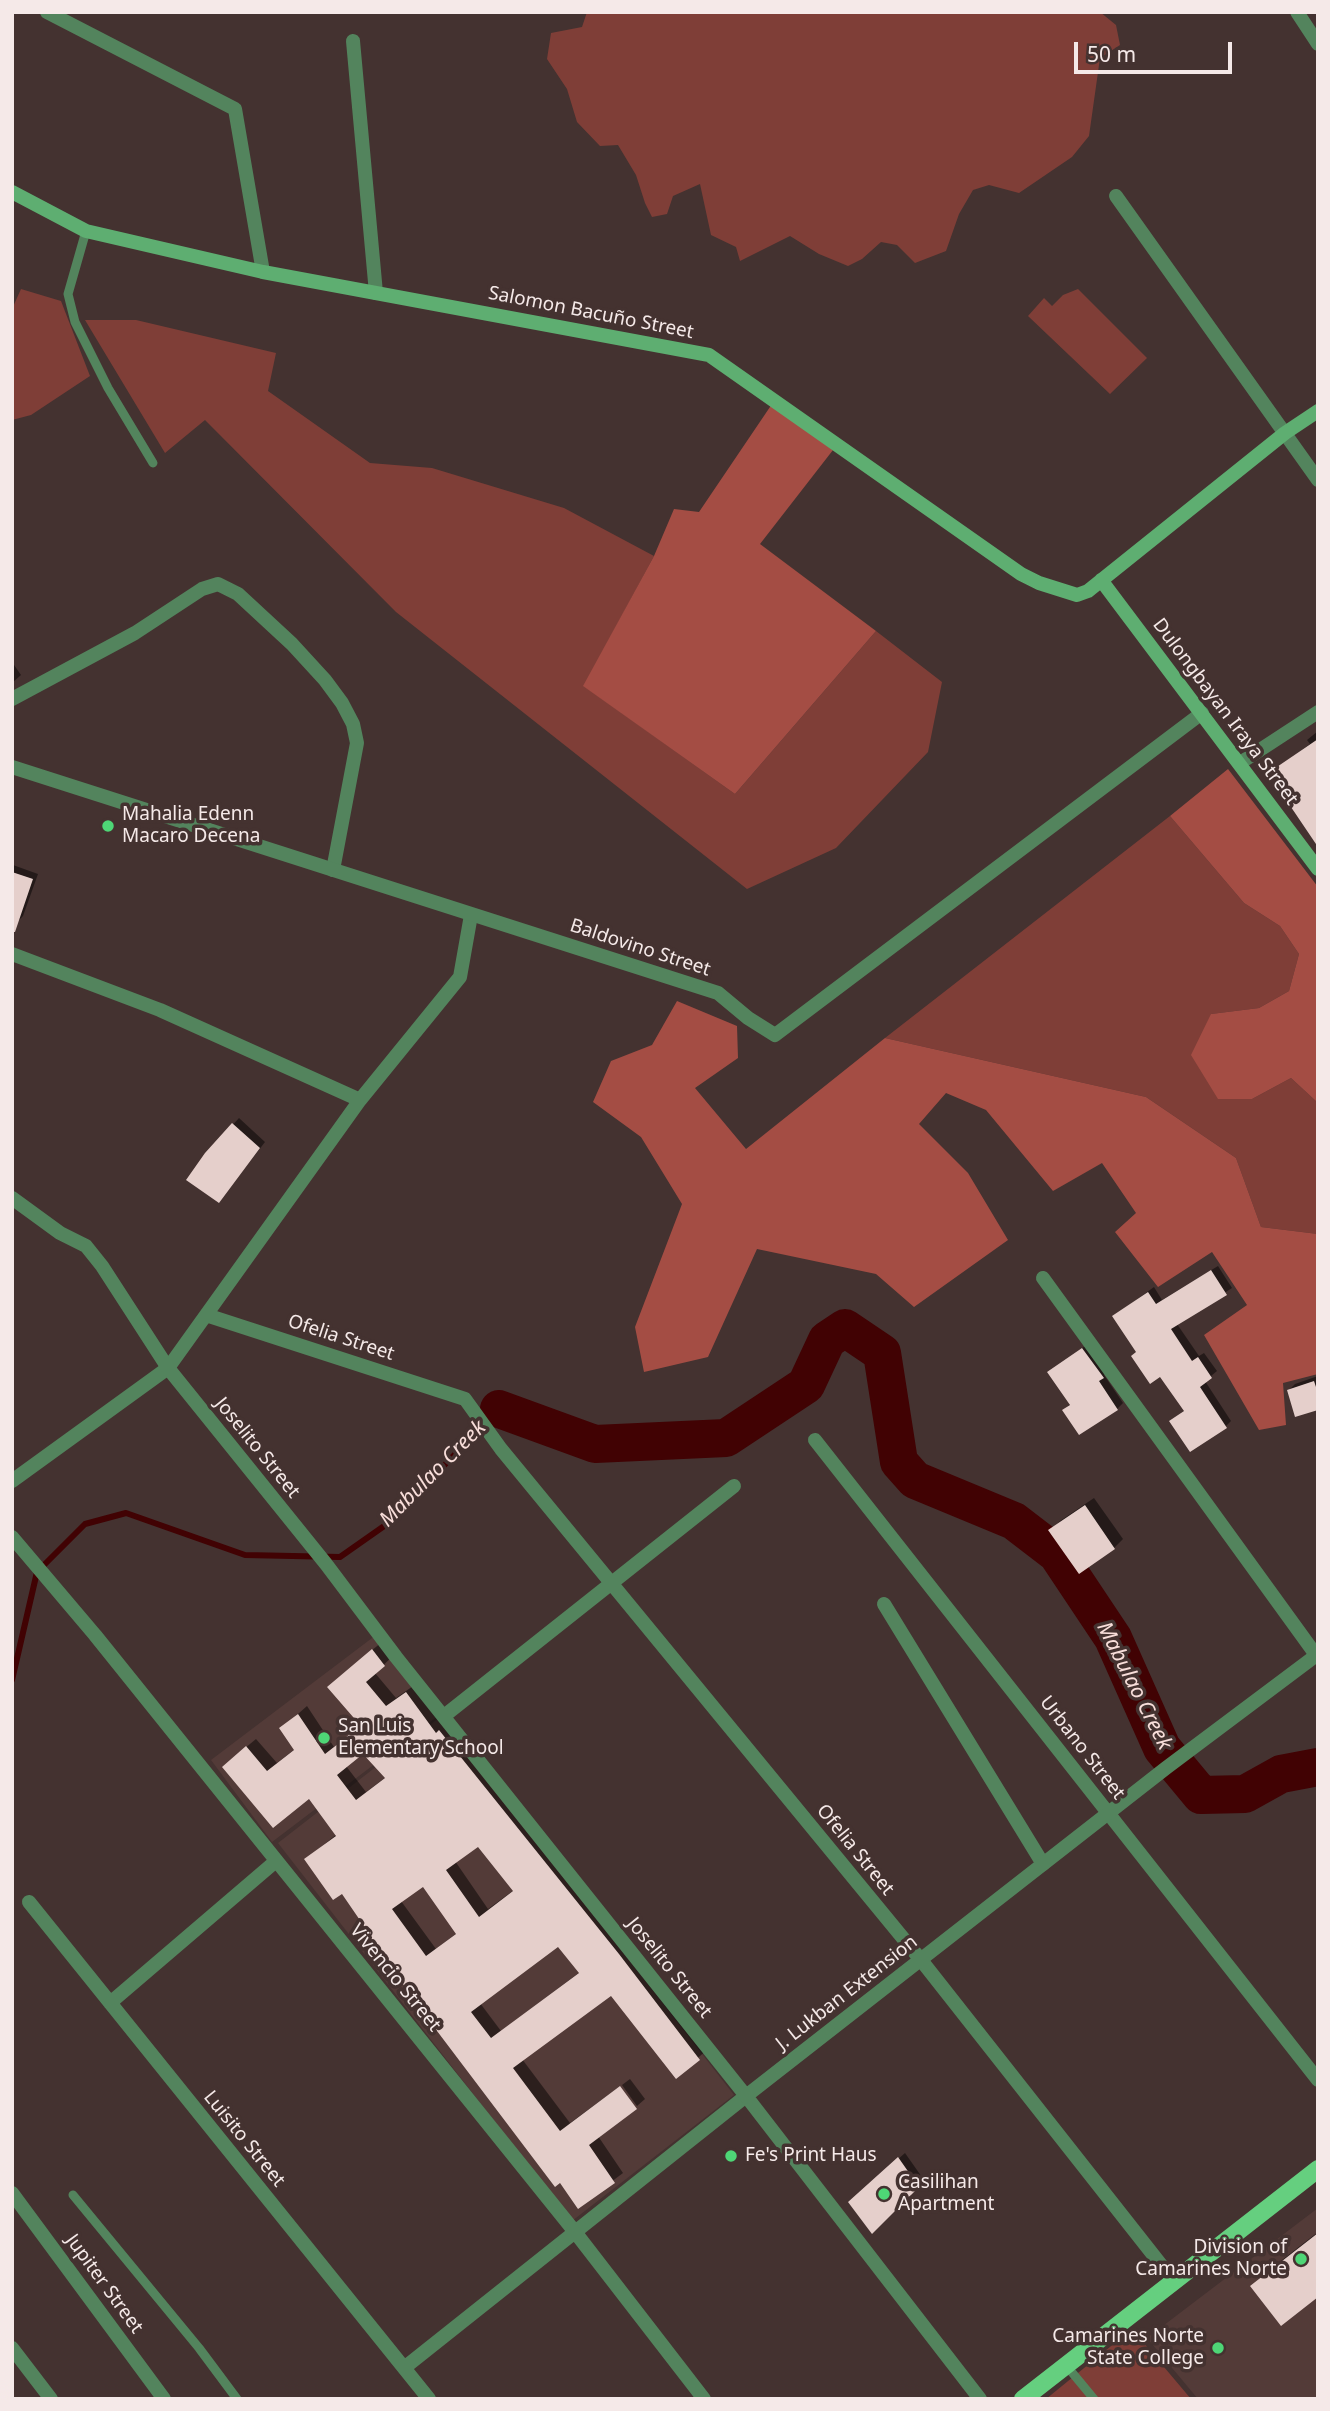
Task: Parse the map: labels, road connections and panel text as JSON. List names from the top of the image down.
{
  "streets": {
    "main road": ["Salomon Bacuño Street", "Dulongbayan Iraya Street"],
    "street": [
      "Baldovino Street",
      "Ofelia Street",
      "Joselito Street",
      "Urbano Street",
      "Vivencio Street",
      "J. Lukban Extension",
      "Luisito Street",
      "Jupiter Street"
    ]
  },
  "crossings": [
    ["Salomon Bacuño Street", "Dulongbayan Iraya Street"],
    ["Dulongbayan Iraya Street", "Baldovino Street"],
    ["Ofelia Street", "J. Lukban Extension"],
    ["Joselito Street", "J. Lukban Extension"],
    ["Urbano Street", "J. Lukban Extension"],
    ["Vivencio Street", "J. Lukban Extension"],
    ["J. Lukban Extension", "Luisito Street"]
  ],
  "water": ["Mabulao Creek"],
  "places": [
    "Mahalia Edenn Macaro Decena",
    "San Luis Elementary School",
    "Fe's Print Haus",
    "Casilihan Apartment",
    "Division of Camarines Norte",
    "Camarines Norte State College"
  ],
  "scale_bar": "50 m"
}
